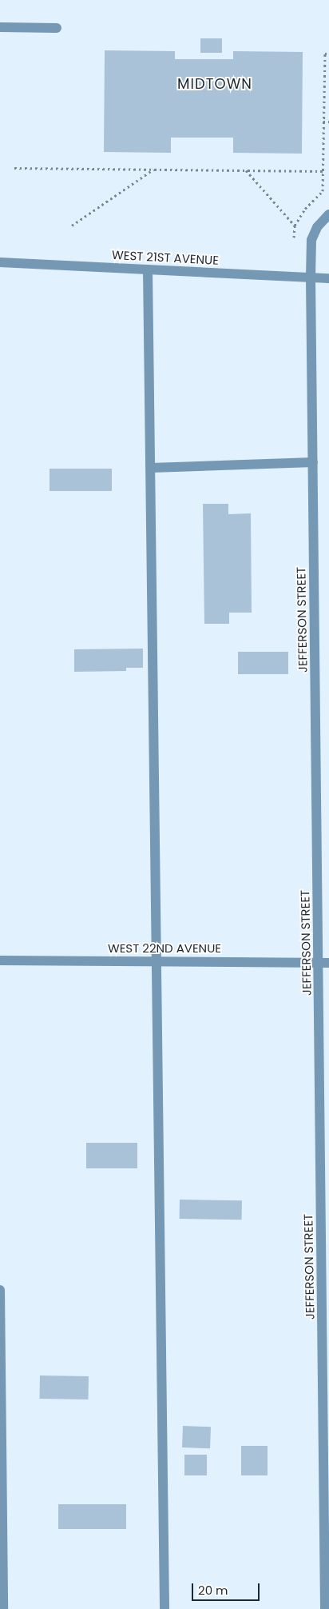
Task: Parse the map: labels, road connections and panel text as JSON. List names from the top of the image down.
{
  "streets": {
    "street": ["WEST 21ST AVENUE", "JEFFERSON STREET", "WEST 22ND AVENUE"]
  },
  "crossings": [
    ["WEST 21ST AVENUE", "JEFFERSON STREET"],
    ["JEFFERSON STREET", "WEST 22ND AVENUE"]
  ],
  "districts": ["MIDTOWN"],
  "scale_bar": "20 m"
}
